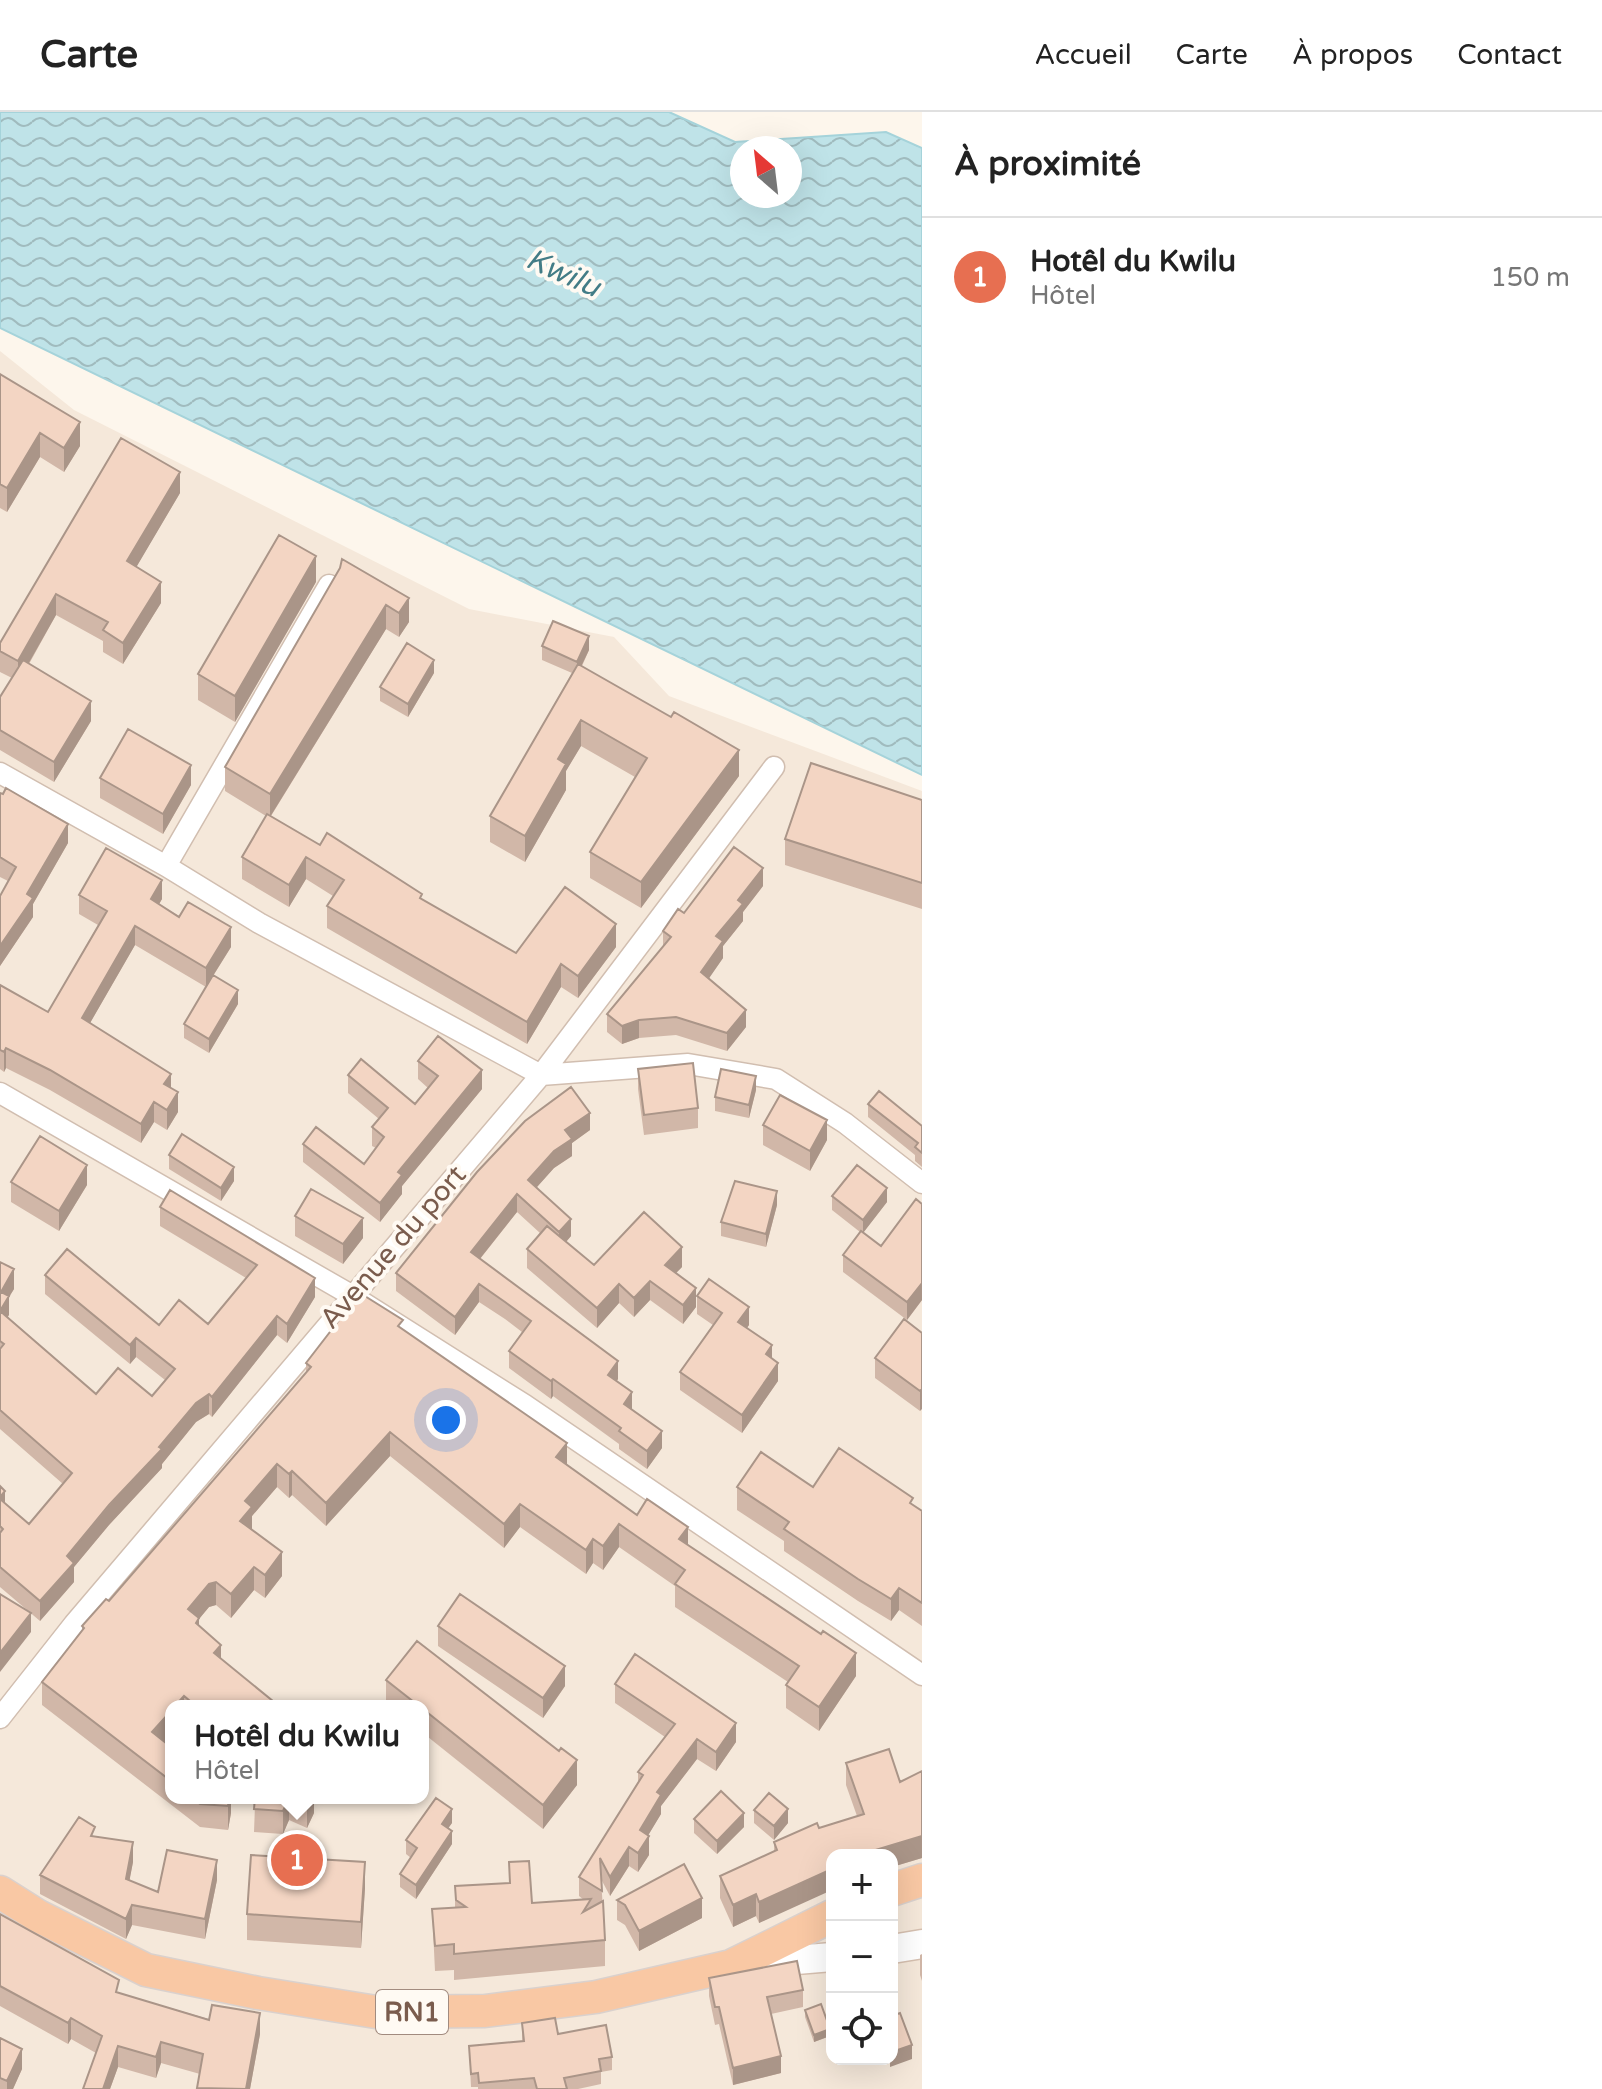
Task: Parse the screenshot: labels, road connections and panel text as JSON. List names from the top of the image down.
{
  "streets": {
    "highway": ["RN1"],
    "street": ["Avenue du port"]
  },
  "water": ["Kwilu"],
  "north": "top left",
  "page": {
    "header": "Carte",
    "nav": [
      "Accueil",
      "Carte",
      "À propos",
      "Contact"
    ],
    "heading": "À proximité",
    "list": [
      {
        "mark": "1",
        "name": "Hotêl du Kwilu",
        "note": "Hôtel",
        "value": "150 m"
      }
    ],
    "popup": ["Hotêl du Kwilu", "Hôtel"],
    "pins": "1",
    "map_buttons": ["+", "−"]
  }
}
